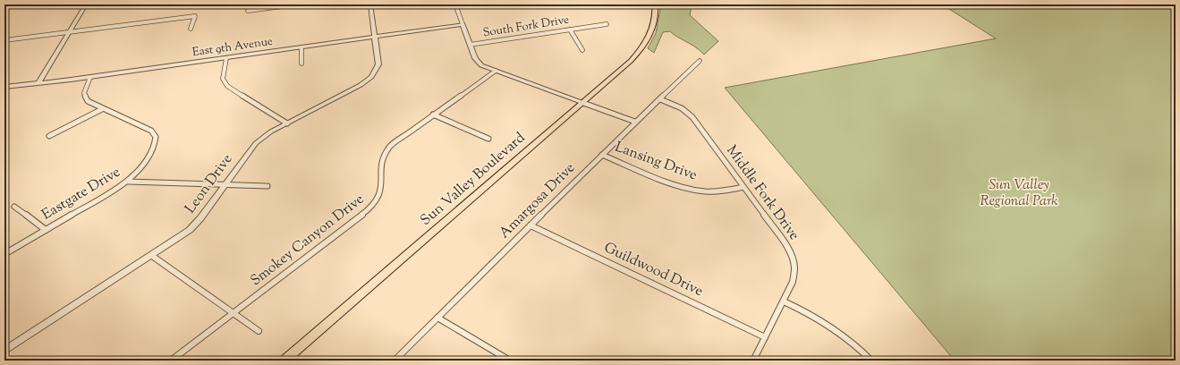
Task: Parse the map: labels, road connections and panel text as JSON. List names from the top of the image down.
{
  "streets": {
    "main road": ["Sun Valley Boulevard"],
    "street": [
      "South Fork Drive",
      "East 9th Avenue",
      "Lansing Drive",
      "Leon Drive",
      "Middle Fork Drive",
      "Eastgate Drive",
      "Amargosa Drive",
      "Smokey Canyon Drive",
      "Guildwood Drive"
    ]
  },
  "crossings": [
    ["East 9th Avenue", "Leon Drive"],
    ["East 9th Avenue", "Eastgate Drive"],
    ["Lansing Drive", "Middle Fork Drive"],
    ["Lansing Drive", "Amargosa Drive"],
    ["Middle Fork Drive", "Amargosa Drive"],
    ["Middle Fork Drive", "Guildwood Drive"],
    ["Amargosa Drive", "Guildwood Drive"]
  ],
  "parks": ["Sun Valley Regional Park"]
}
